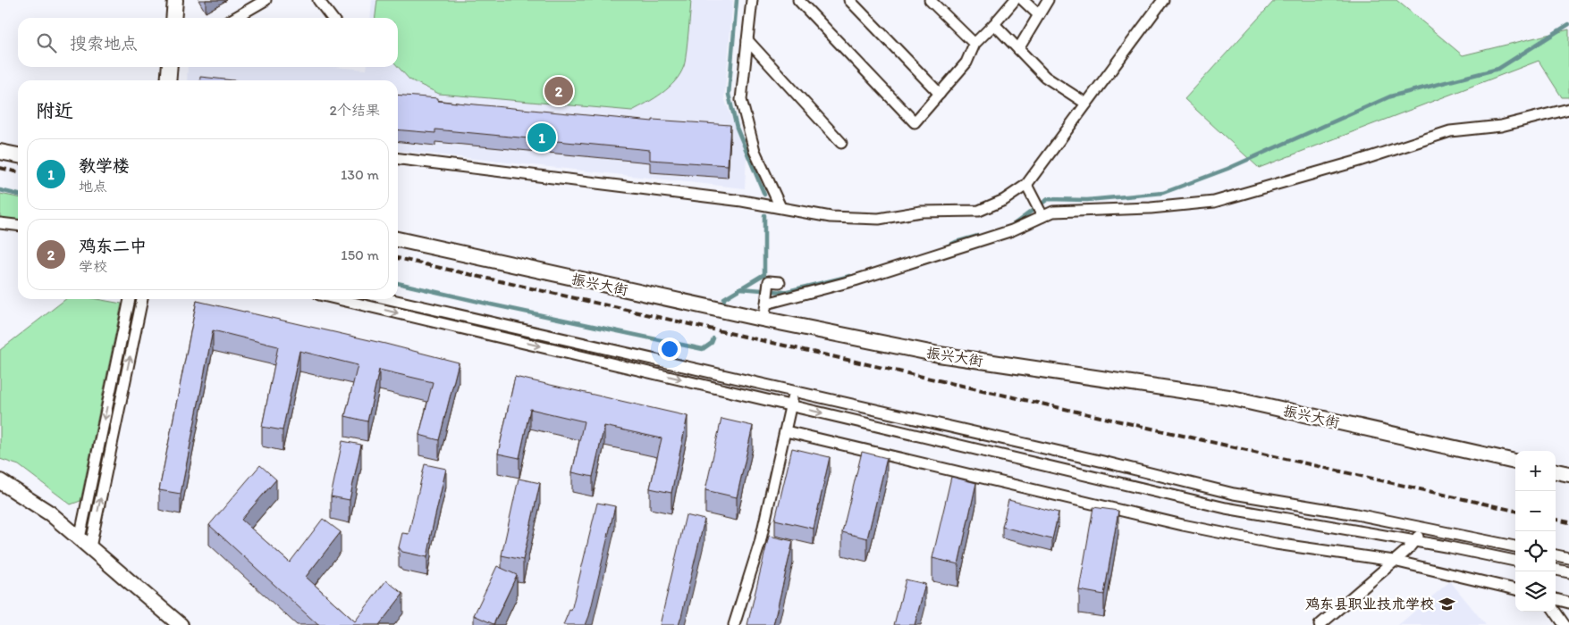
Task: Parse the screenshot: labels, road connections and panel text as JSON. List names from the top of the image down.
{
  "streets": {
    "street": ["振兴大街"]
  },
  "places": {
    "school or university": ["鸡东县职业技术学校"]
  },
  "page": {
    "search": "搜索地点",
    "pins": ["2", "1"],
    "heading": ["附近", "2个结果"],
    "list": [
      {
        "mark": "1",
        "name": "教学楼",
        "note": "地点",
        "value": "130 m"
      },
      {
        "mark": "2",
        "name": "鸡东二中",
        "note": "学校",
        "value": "150 m"
      }
    ],
    "map_buttons": ["+", "−"]
  }
}
